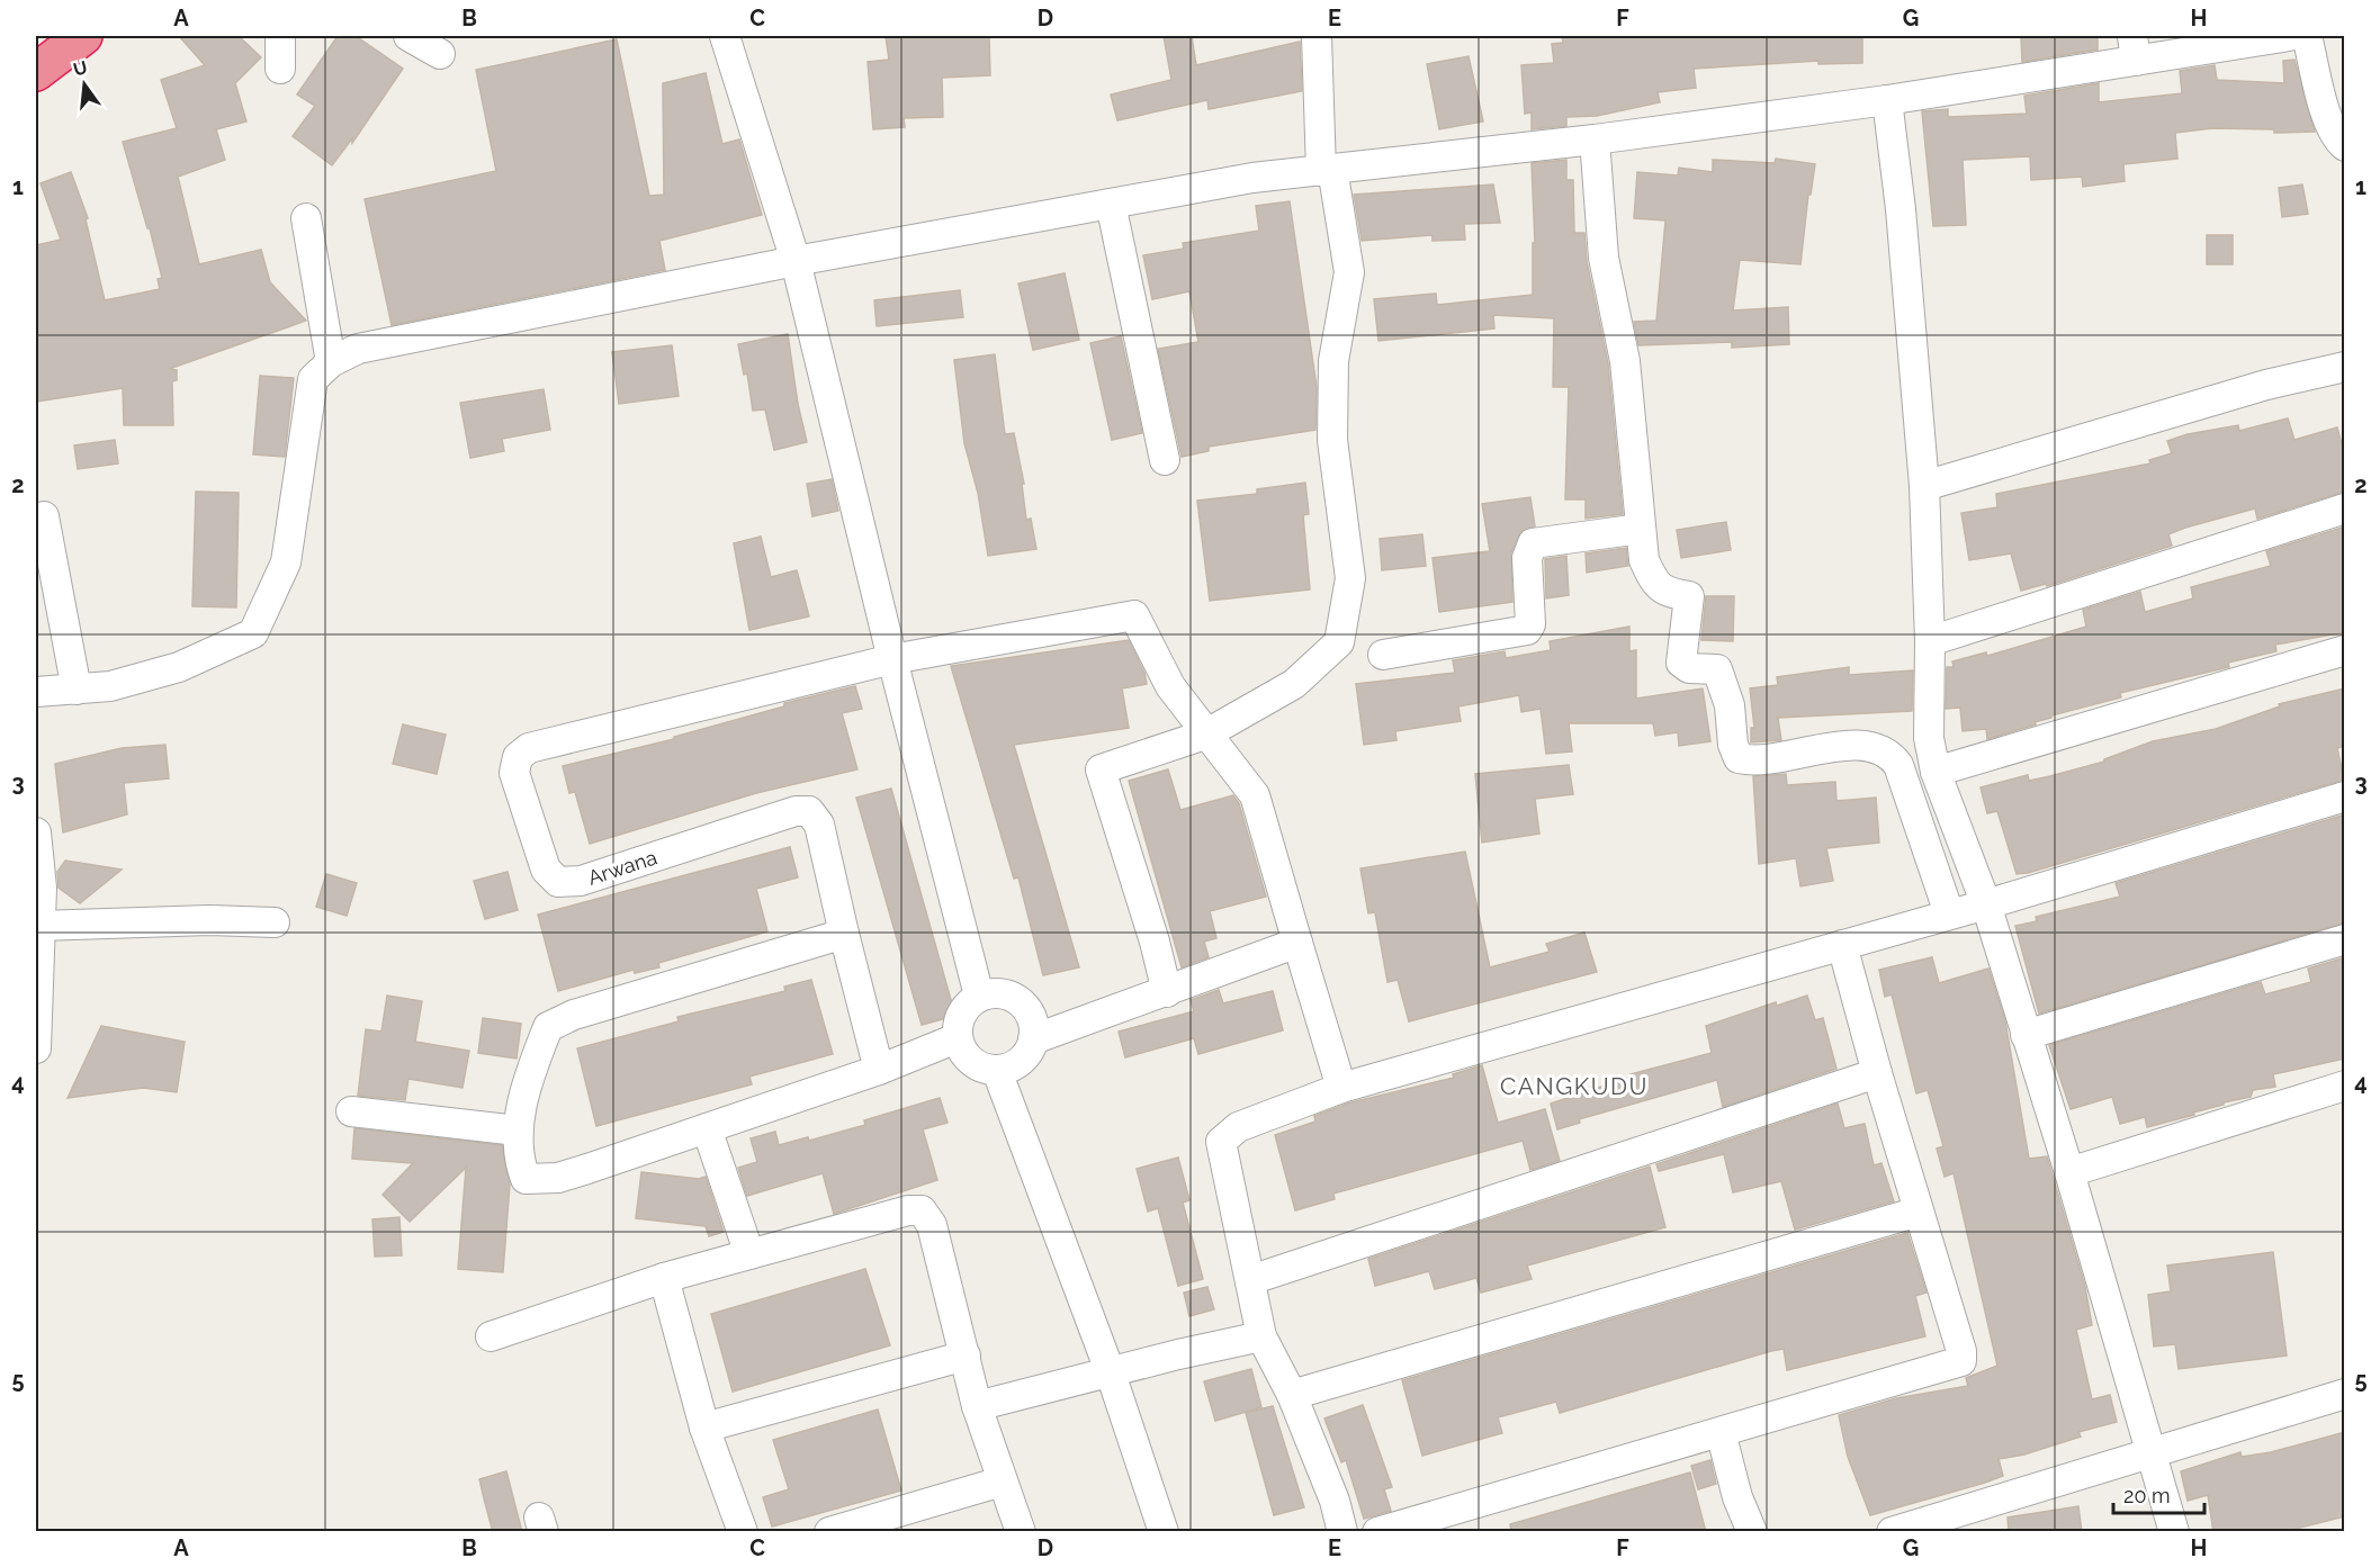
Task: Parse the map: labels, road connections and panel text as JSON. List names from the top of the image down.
{
  "streets": {
    "street": ["Arwana"]
  },
  "districts": ["CANGKUDU"],
  "scale_bar": "20 m",
  "north": "top",
  "grid": {
    "columns": [
      "A",
      "B",
      "C",
      "D",
      "E",
      "F",
      "G",
      "H"
    ],
    "rows": [
      "1",
      "2",
      "3",
      "4",
      "5"
    ]
  }
}
